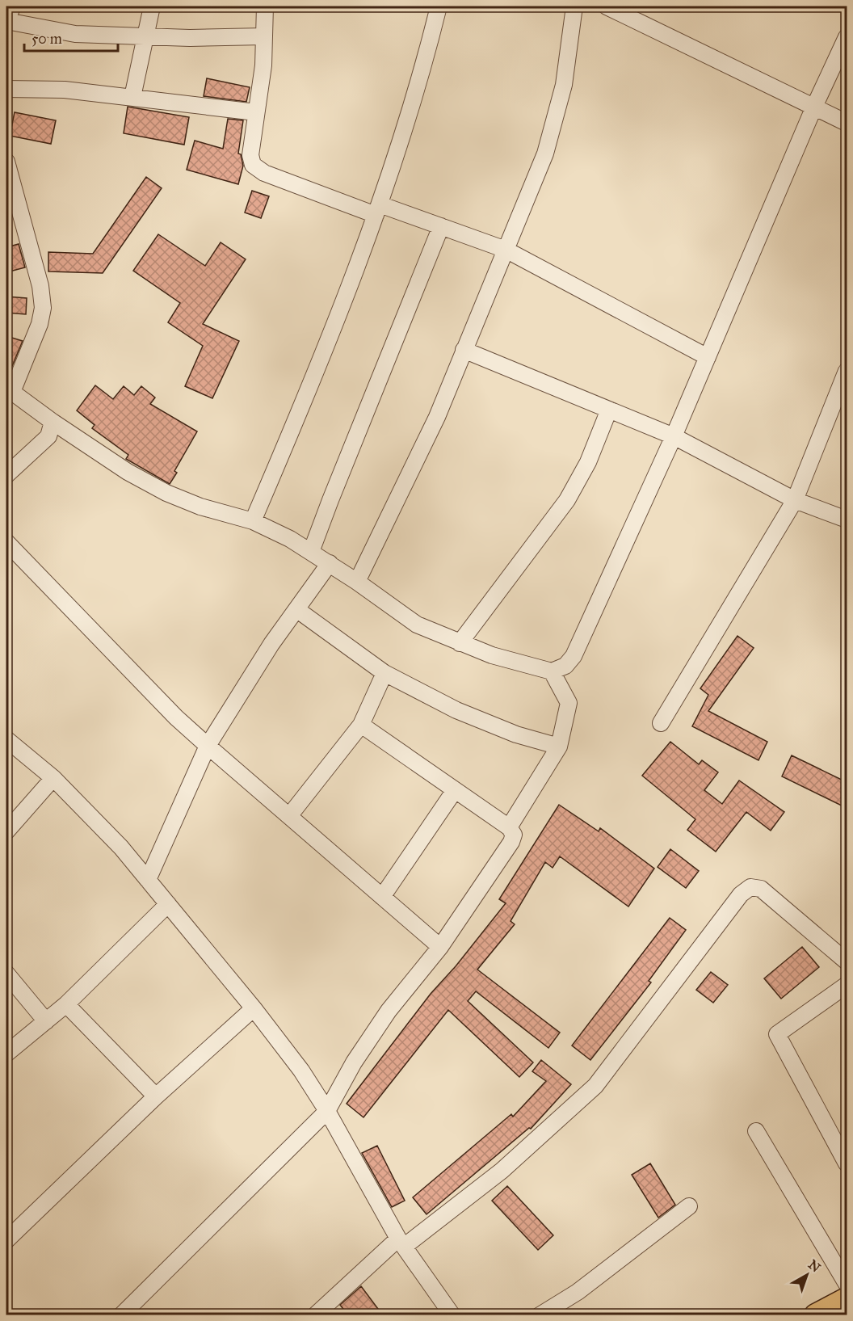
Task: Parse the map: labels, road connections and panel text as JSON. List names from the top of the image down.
{
  "scale_bar": "50 m",
  "north": "top right"
}
